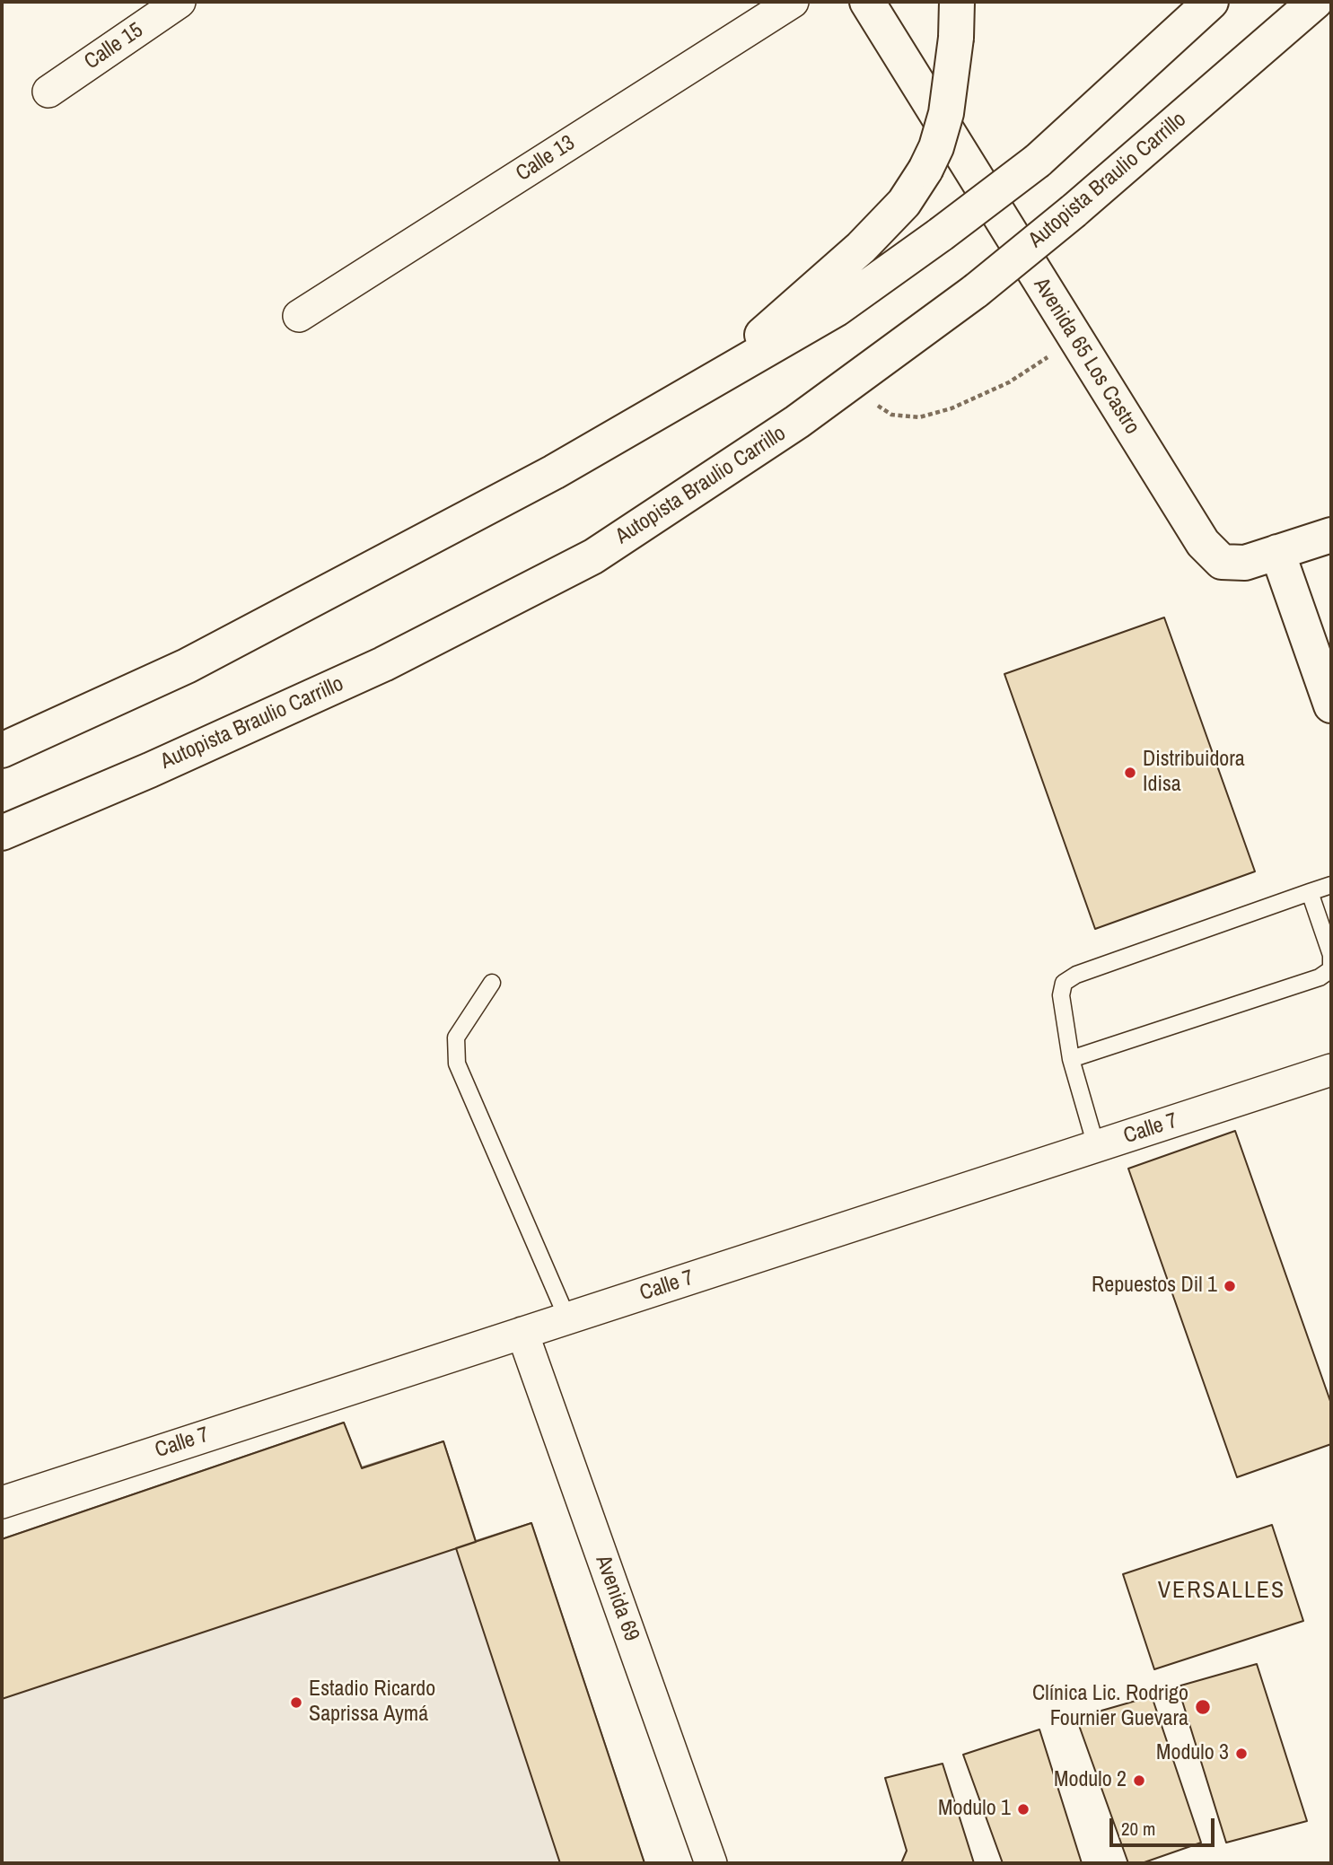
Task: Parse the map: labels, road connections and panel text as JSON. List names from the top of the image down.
{
  "streets": {
    "main road": ["Autopista Braulio Carrillo", "Avenida 65 Los Castro"],
    "street": [
      "Calle 15",
      "Calle 13",
      "Calle 7",
      "Avenida 69"
    ]
  },
  "crossings": [
    ["Calle 7", "Avenida 69"]
  ],
  "districts": ["VERSALLES"],
  "places": [
    "Distribuidora Idisa",
    "Repuestos Dil 1",
    "Estadio Ricardo Saprissa Aymá",
    "Clínica Lic. Rodrigo Fournier Guevara",
    "Modulo 3",
    "Modulo 2",
    "Modulo 1"
  ],
  "scale_bar": "20 m"
}
